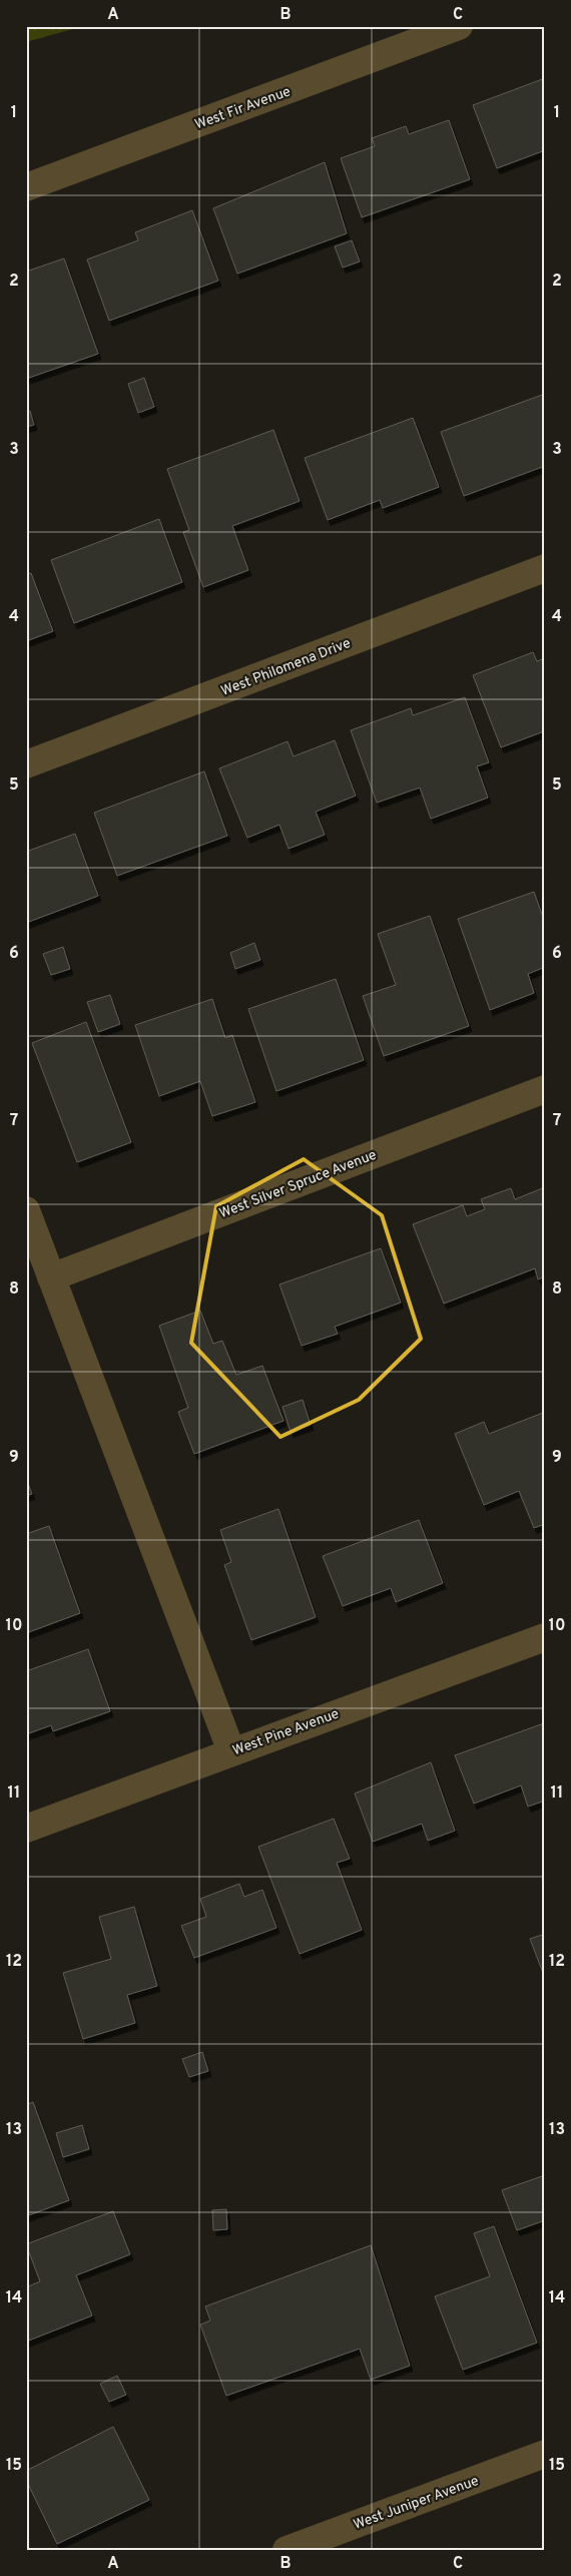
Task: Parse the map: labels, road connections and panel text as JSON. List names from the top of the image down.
{
  "streets": {
    "street": [
      "West Fir Avenue",
      "West Philomena Drive",
      "West Silver Spruce Avenue",
      "West Pine Avenue",
      "West Juniper Avenue"
    ]
  },
  "grid": {
    "columns": ["A", "B", "C"],
    "rows": [
      "1",
      "2",
      "3",
      "4",
      "5",
      "6",
      "7",
      "8",
      "9",
      "10",
      "11",
      "12",
      "13",
      "14",
      "15"
    ]
  }
}
